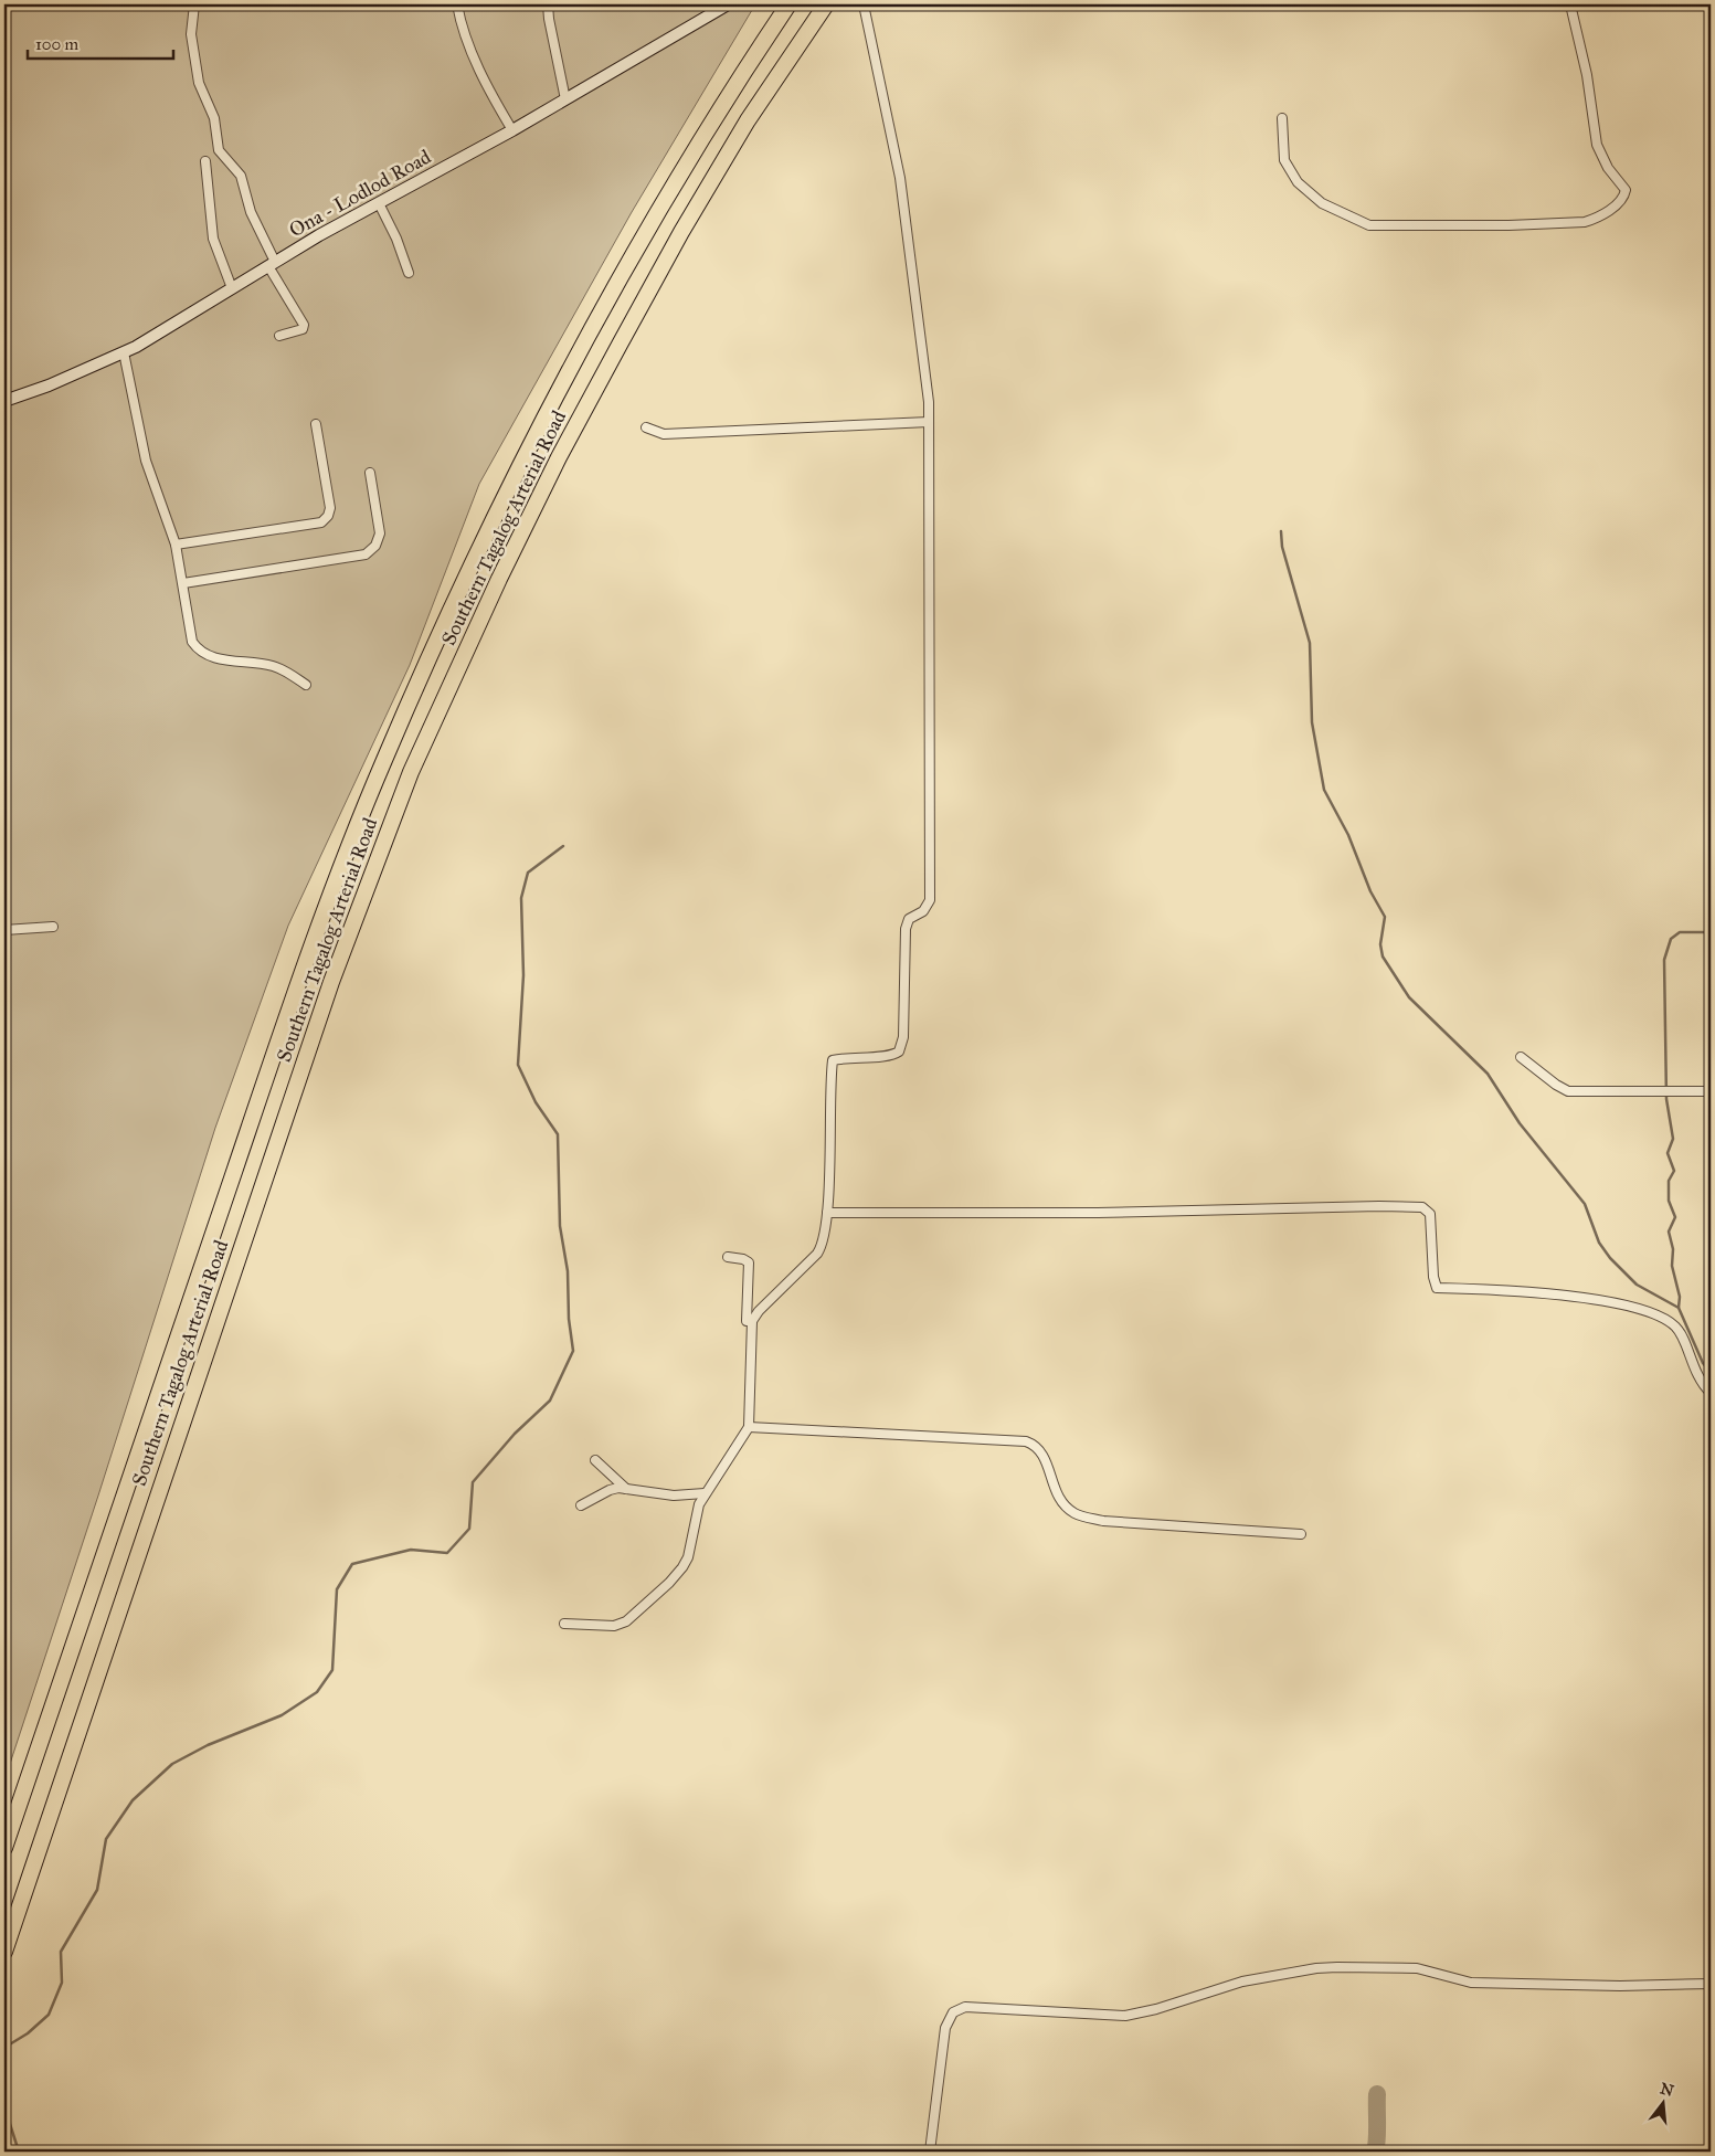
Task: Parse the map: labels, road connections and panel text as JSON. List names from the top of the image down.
{
  "streets": {
    "highway": ["Southern Tagalog Arterial Road"],
    "main road": ["Ona - Lodlod Road"]
  },
  "scale_bar": "100 m",
  "north": "top"
}
